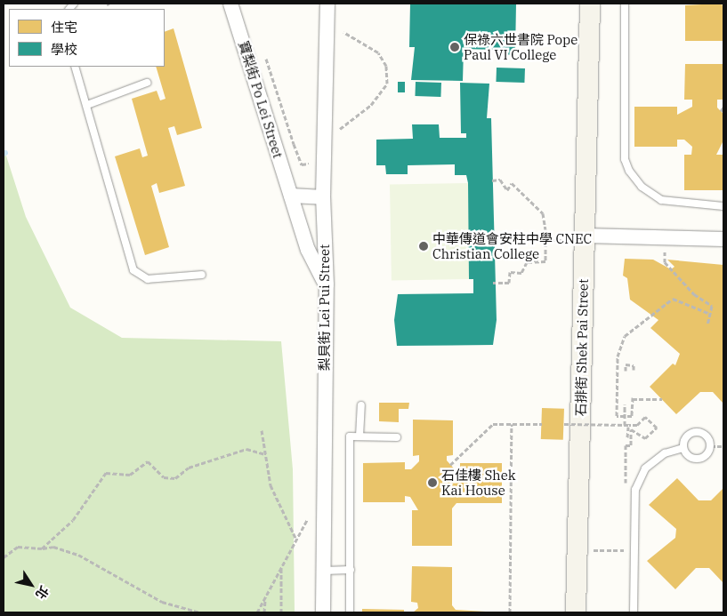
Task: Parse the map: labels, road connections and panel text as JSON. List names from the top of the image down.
{
  "streets": {
    "street": ["寶梨街 Po Lei Street", "梨貝街 Lei Pui Street", "石排街 Shek Pai Street"]
  },
  "crossings": [
    ["寶梨街 Po Lei Street", "梨貝街 Lei Pui Street"]
  ],
  "places": ["保祿六世書院 Pope Paul VI College", "中華傳道會安柱中學 CNEC Christian College", "石佳樓 Shek Kai House"],
  "legend": ["住宅", "學校"],
  "north": "bottom right"
}
